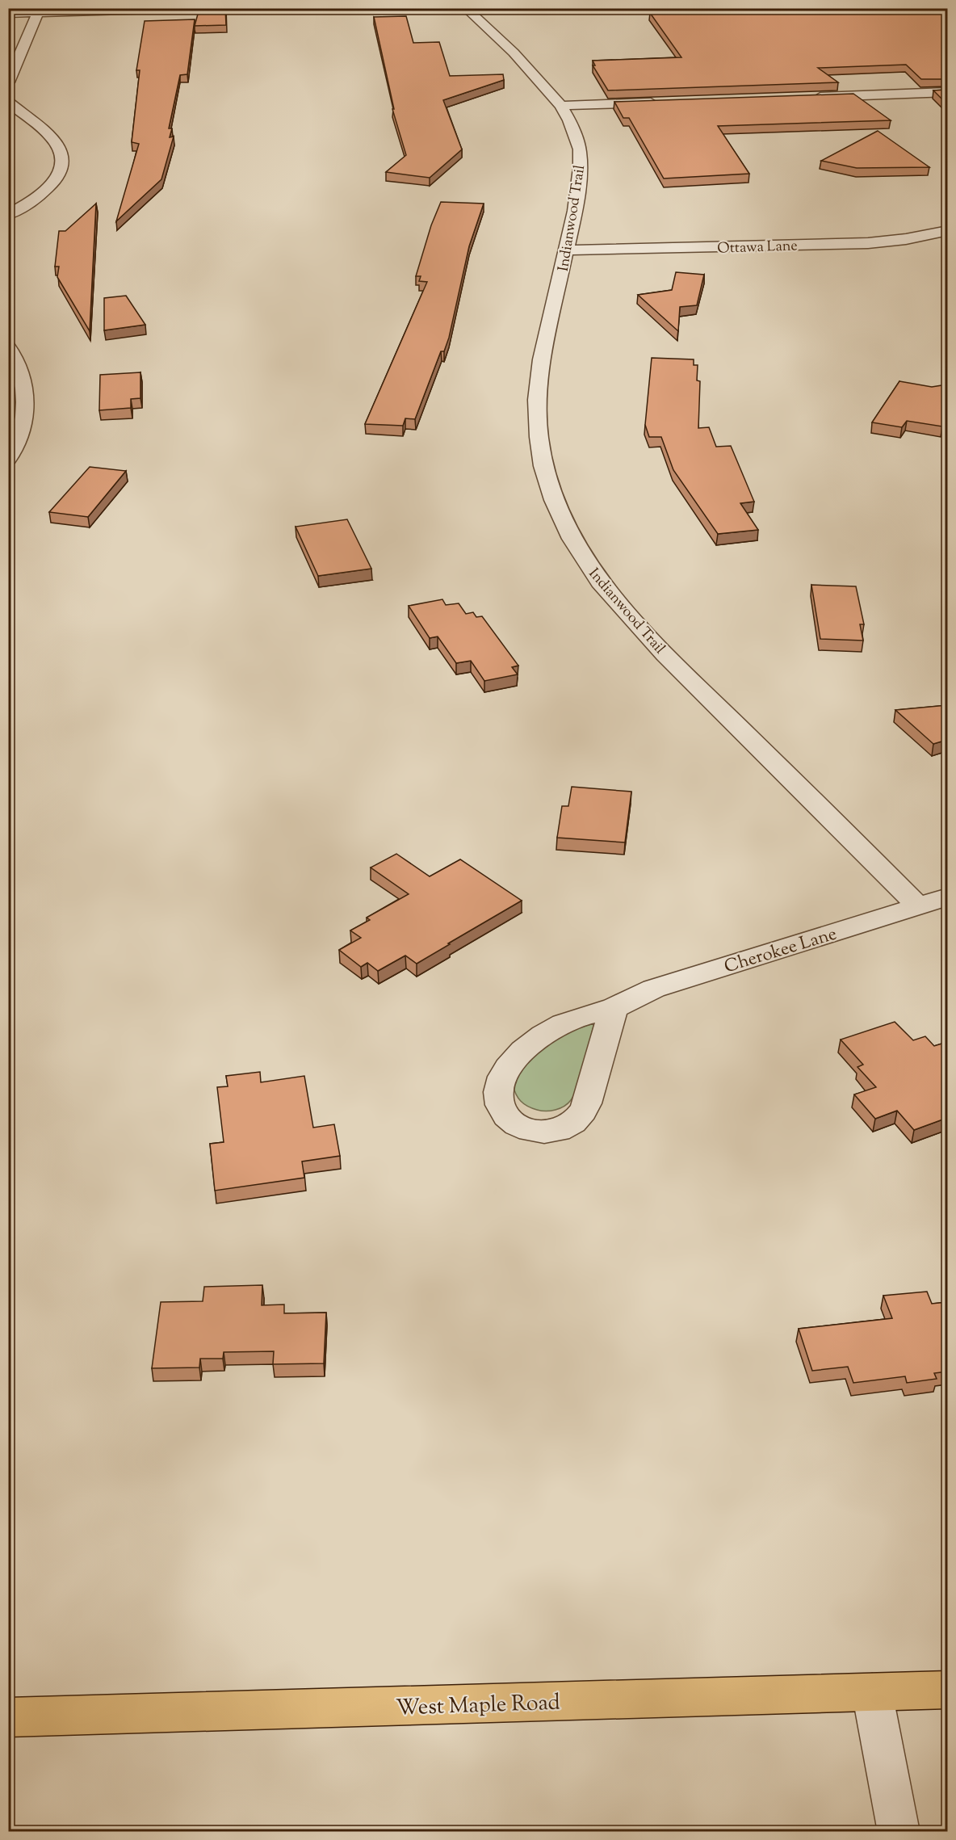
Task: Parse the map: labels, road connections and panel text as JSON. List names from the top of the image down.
{
  "streets": {
    "main road": ["West Maple Road"],
    "street": ["Indianwood Trail", "Ottawa Lane", "Cherokee Lane"]
  },
  "crossings": [
    ["Indianwood Trail", "Ottawa Lane"],
    ["Indianwood Trail", "Cherokee Lane"]
  ]
}
